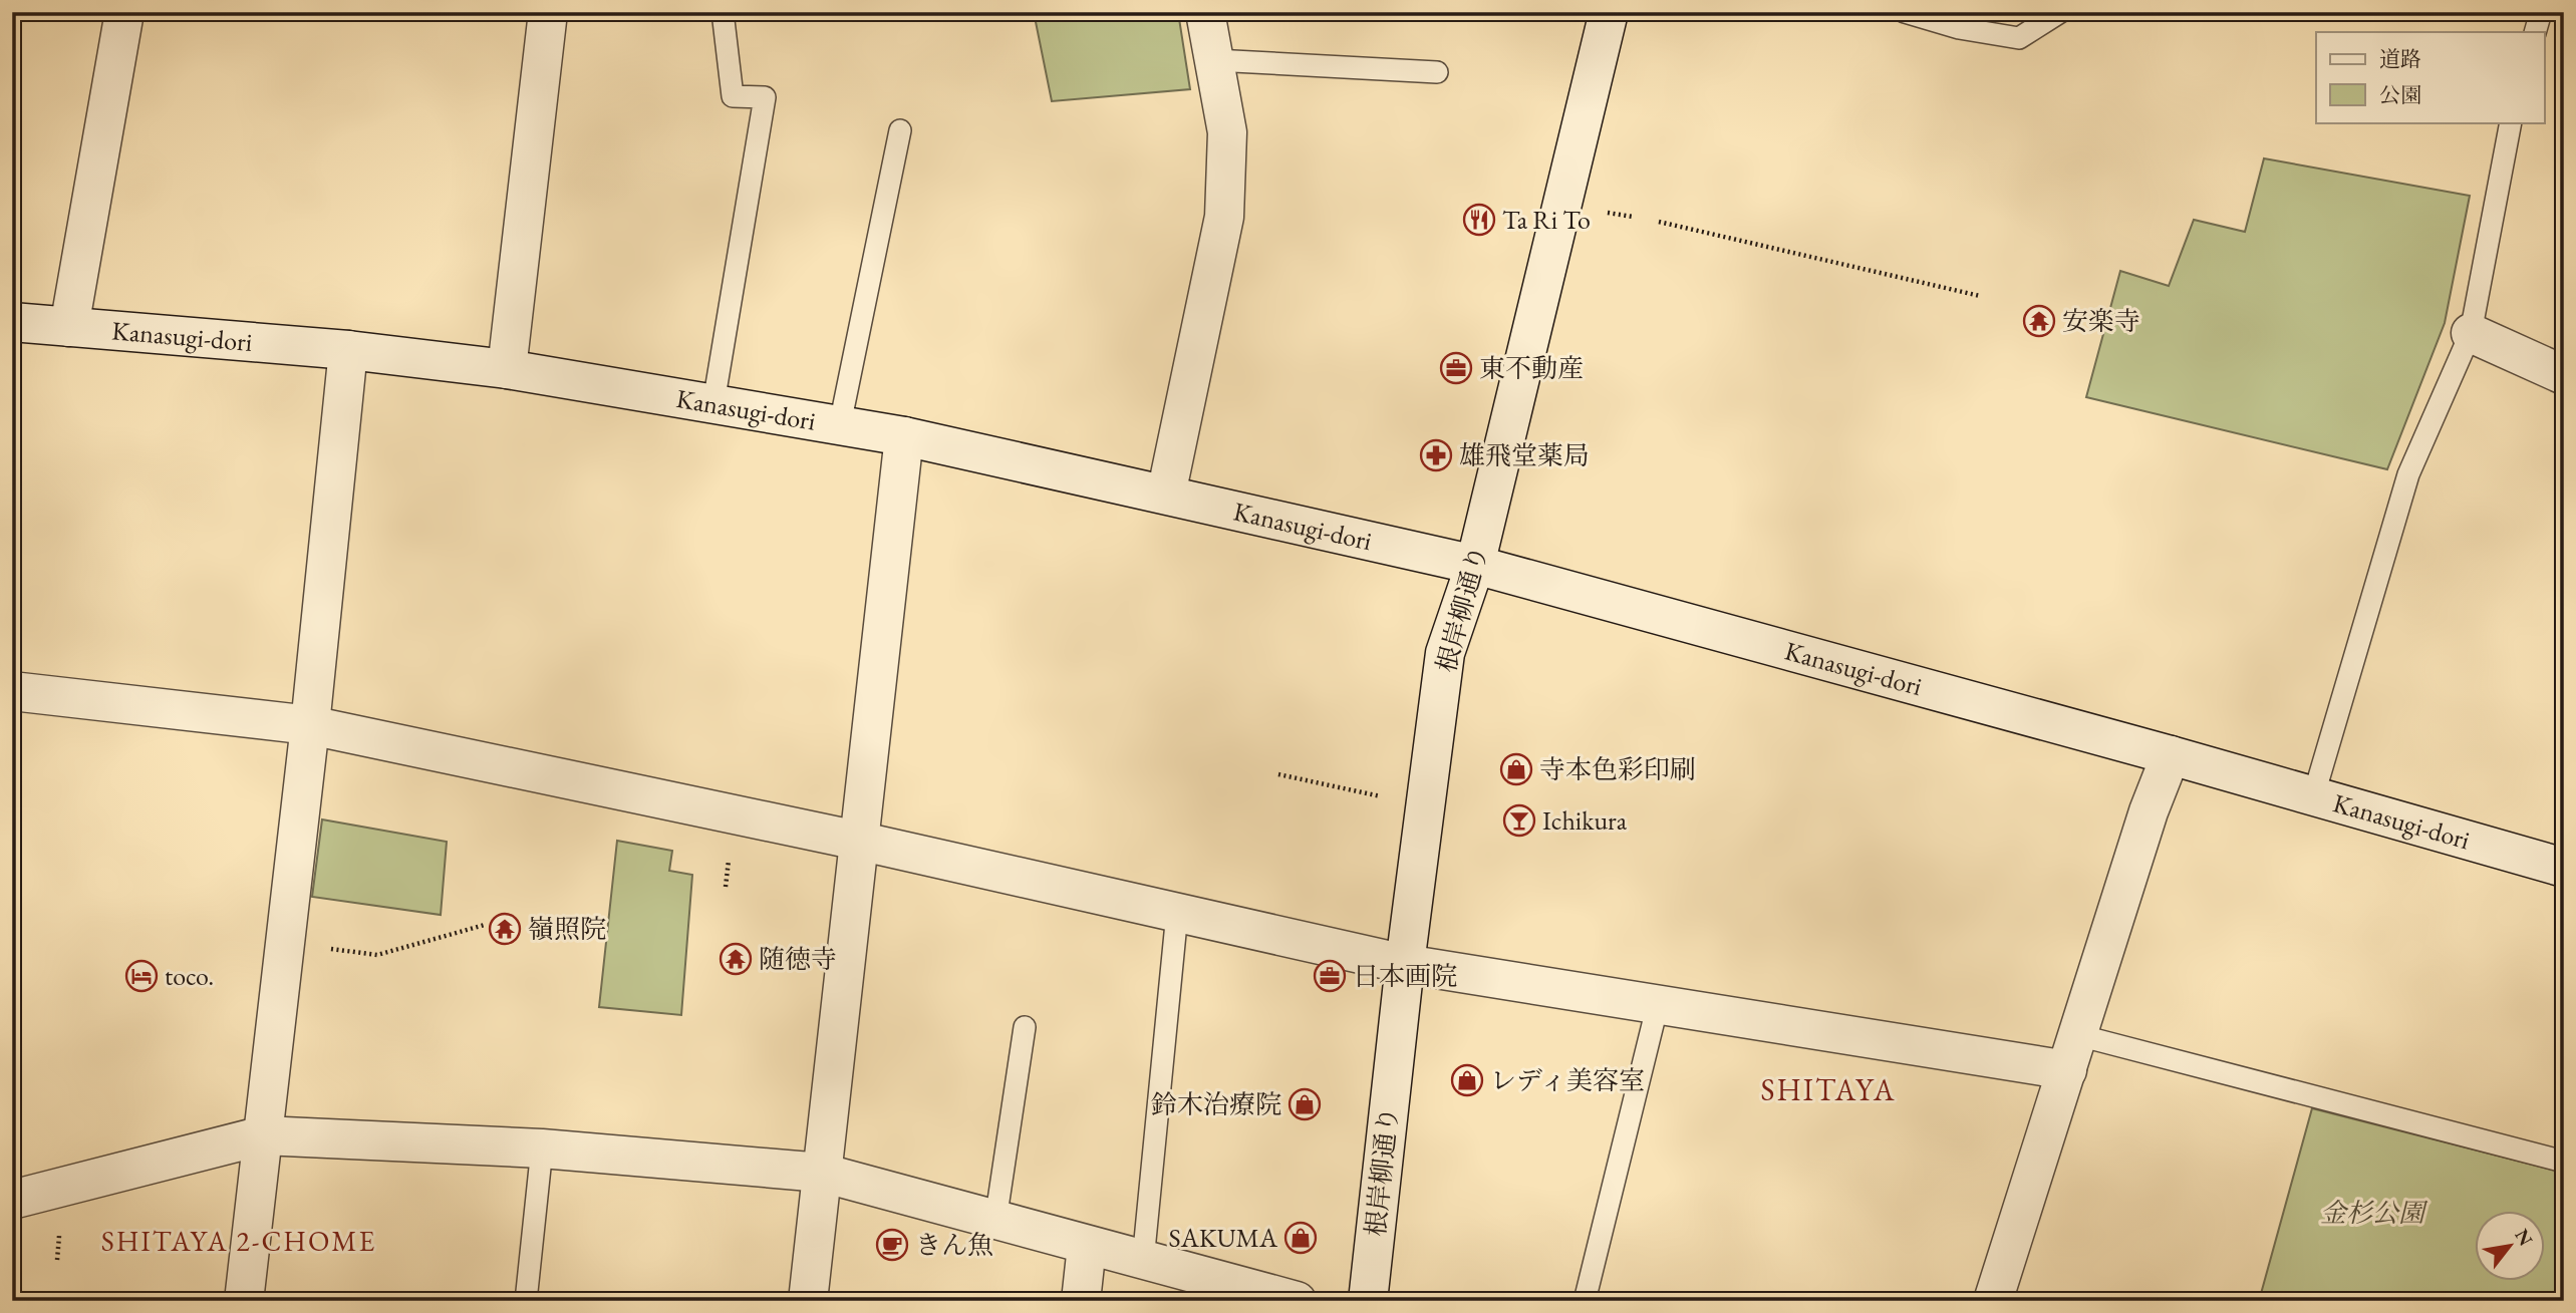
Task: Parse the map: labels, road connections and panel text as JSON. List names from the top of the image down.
{
  "streets": {
    "street": ["Kanasugi-dori", "根岸柳通り"]
  },
  "crossings": [
    ["Kanasugi-dori", "根岸柳通り"]
  ],
  "districts": ["SHITAYA", "SHITAYA 2-CHOME"],
  "parks": ["金杉公園"],
  "places": {
    "restaurant": ["Ta Ri To"],
    "temple": ["安楽寺", "嶺照院", "随徳寺"],
    "office": ["東不動産", "日本画院"],
    "pharmacy": ["雄飛堂薬局"],
    "shop": [
      "寺本色彩印刷",
      "レディ美容室",
      "鈴木治療院",
      "SAKUMA"
    ],
    "bar": ["Ichikura"],
    "hotel": ["toco."],
    "cafe": ["きん魚"]
  },
  "legend": ["道路", "公園"],
  "north": "top right"
}
